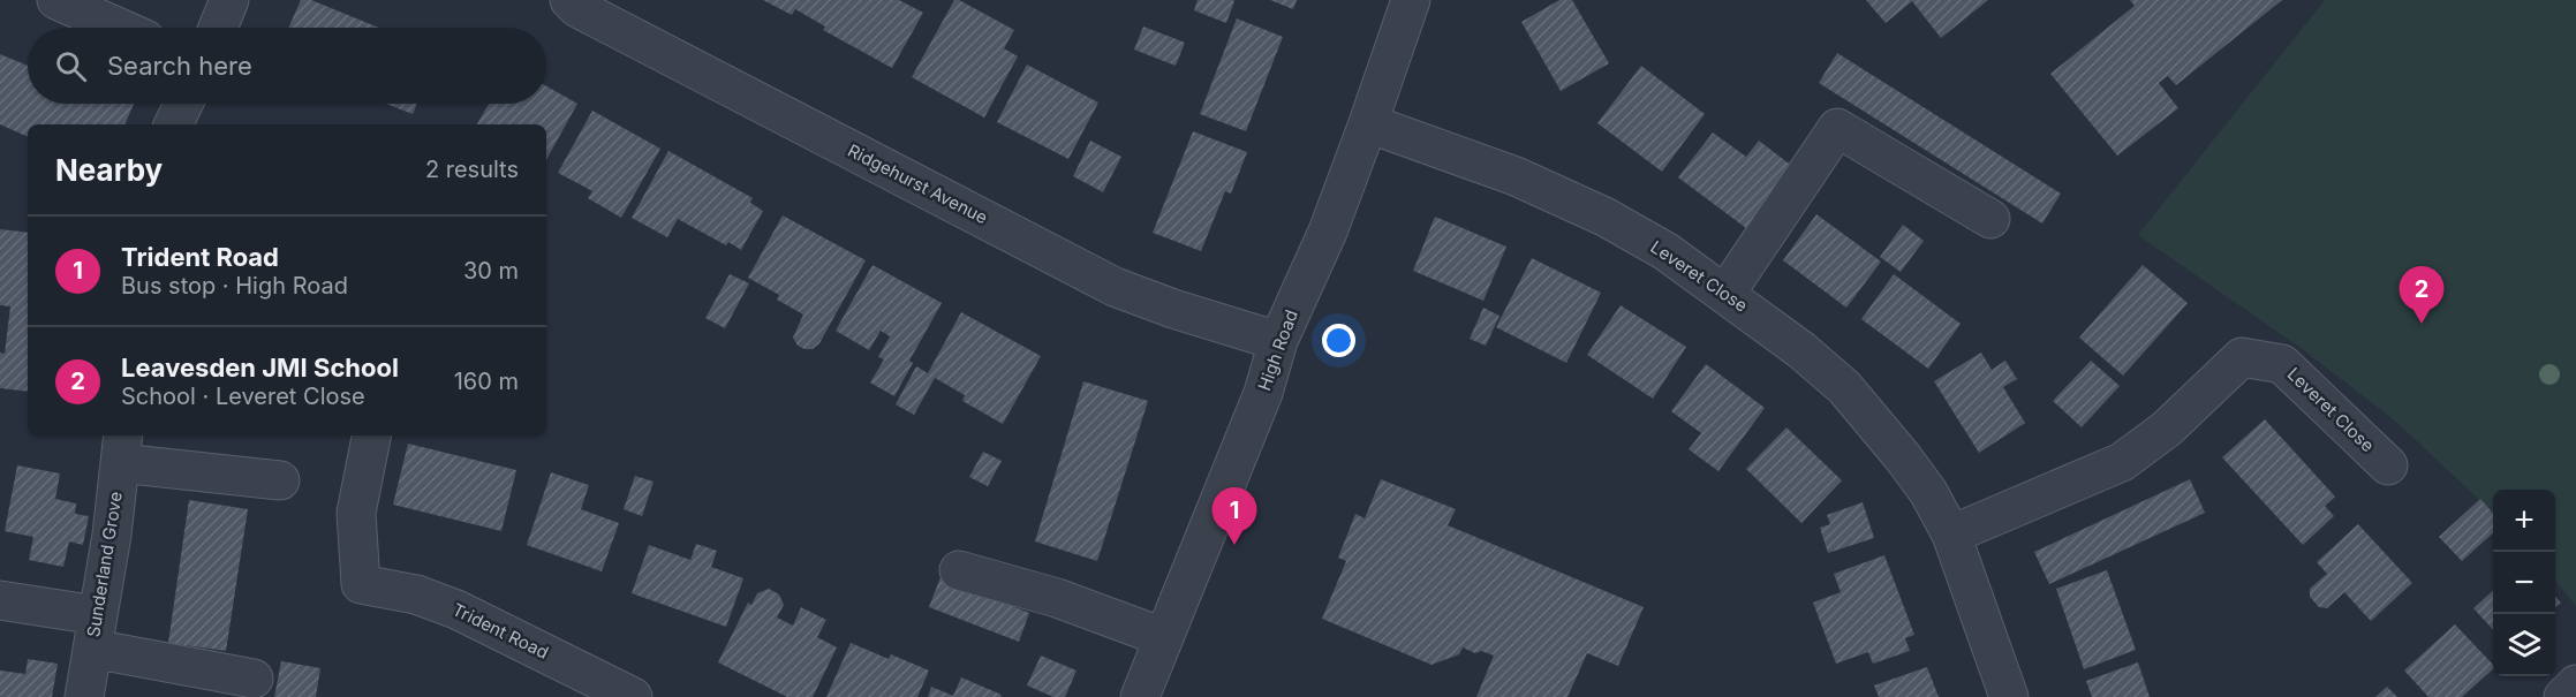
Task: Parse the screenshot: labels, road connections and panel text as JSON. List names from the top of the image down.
{
  "streets": {
    "street": [
      "Ridgehurst Avenue",
      "Leveret Close",
      "High Road",
      "Sunderland Grove",
      "Trident Road"
    ]
  },
  "crossings": [
    ["Ridgehurst Avenue", "High Road"],
    ["Leveret Close", "High Road"]
  ],
  "page": {
    "search": "Search here",
    "heading": ["Nearby", "2 results"],
    "list": [
      {
        "mark": "1",
        "name": "Trident Road",
        "note": "Bus stop · High Road",
        "value": "30 m"
      },
      {
        "mark": "2",
        "name": "Leavesden JMI School",
        "note": "School · Leveret Close",
        "value": "160 m"
      }
    ],
    "pins": ["2", "1"],
    "map_buttons": ["+", "−"]
  }
}
